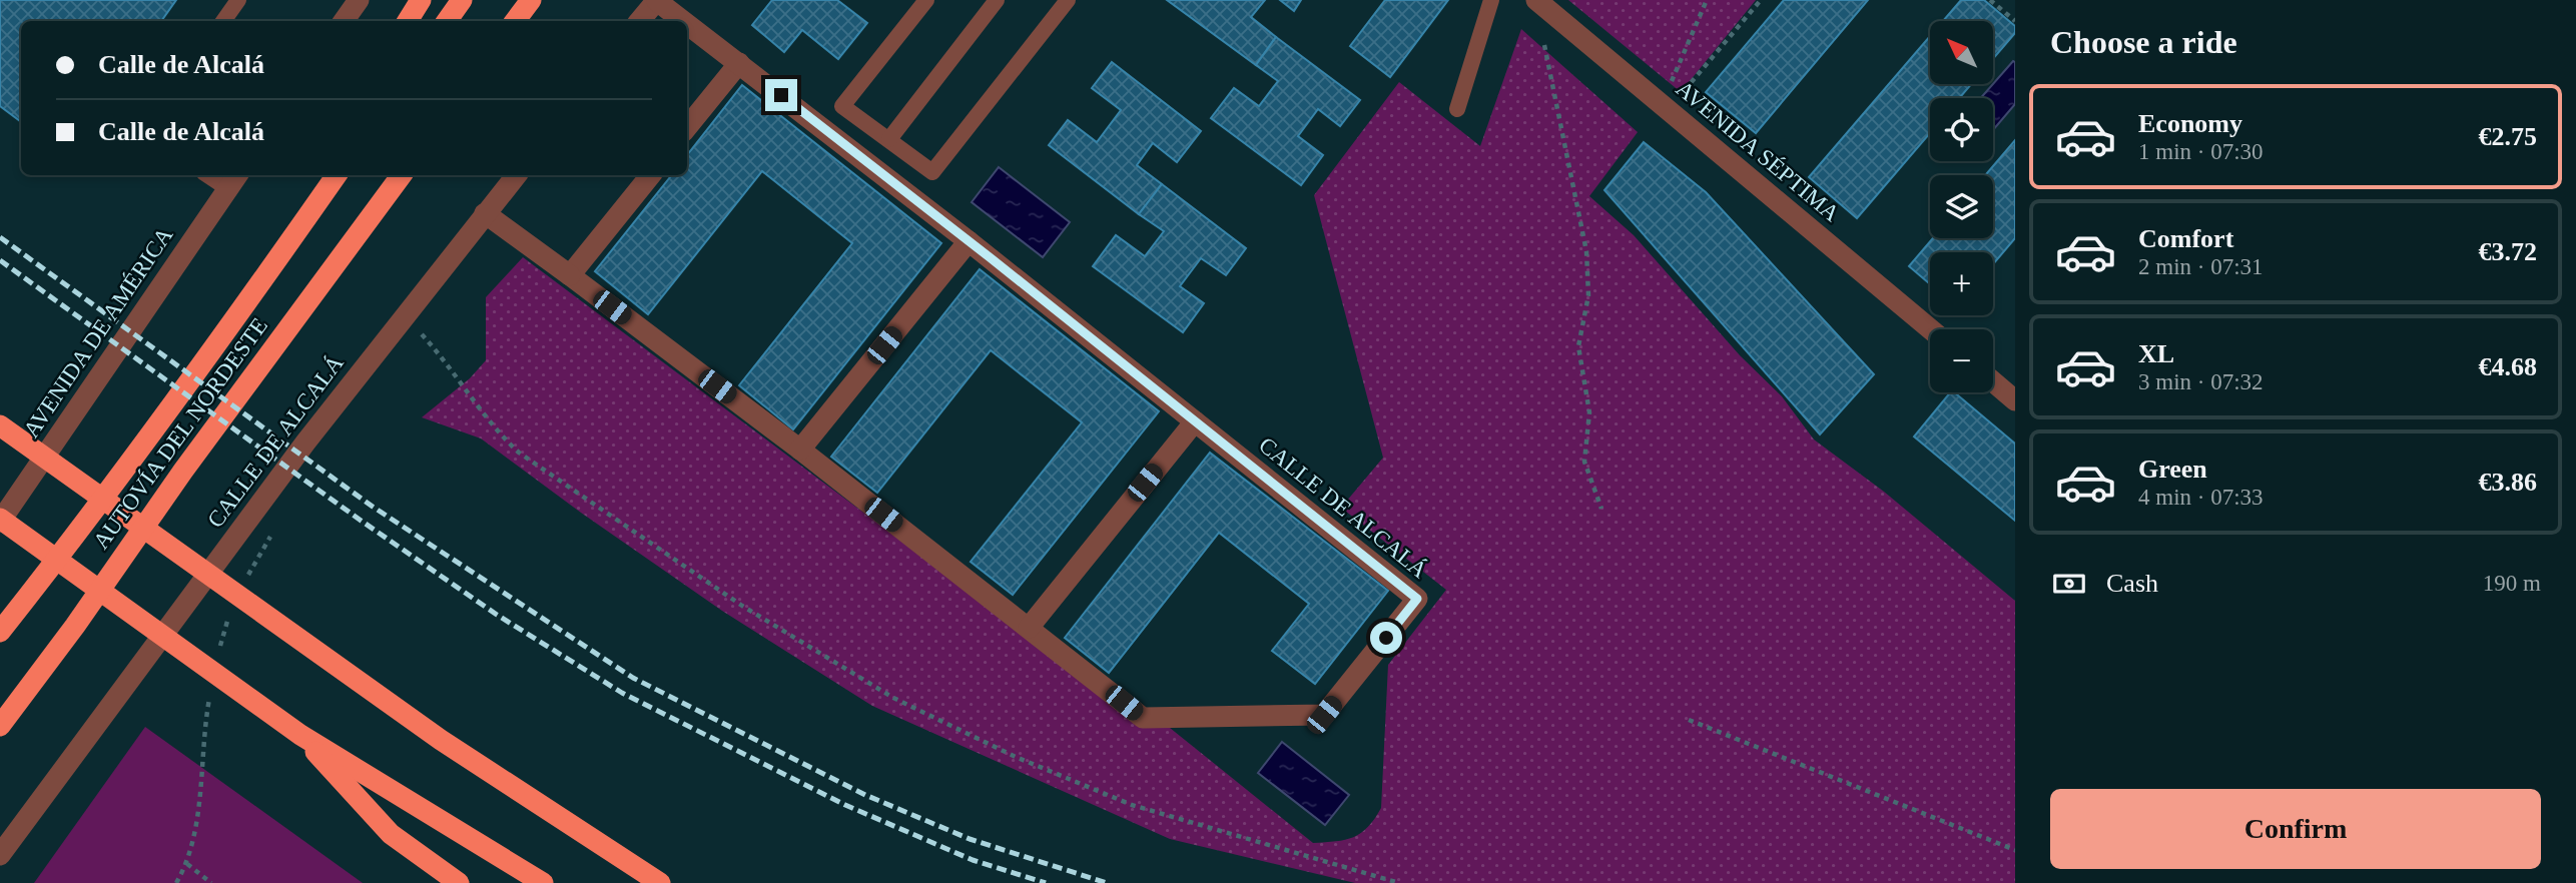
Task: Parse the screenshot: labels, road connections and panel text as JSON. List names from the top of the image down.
{
  "streets": {
    "highway": ["AUTOVÍA DEL NORDESTE"],
    "street": ["AVENIDA SÉPTIMA", "AVENIDA DE AMÉRICA", "CALLE DE ALCALÁ"]
  },
  "north": "top left",
  "page": {
    "heading": "Choose a ride",
    "map_buttons": ["+", "−"],
    "banner": ["Calle de Alcalá", "Calle de Alcalá"],
    "list": [
      {
        "name": "Economy",
        "note": "1 min · 07:30",
        "value": "€2.75"
      },
      {
        "name": "Comfort",
        "note": "2 min · 07:31",
        "value": "€3.72"
      },
      {
        "name": "XL",
        "note": "3 min · 07:32",
        "value": "€4.68"
      },
      {
        "name": "Green",
        "note": "4 min · 07:33",
        "value": "€3.86"
      }
    ],
    "pay": ["Cash", "190 m"],
    "buttons": "Confirm"
  }
}
